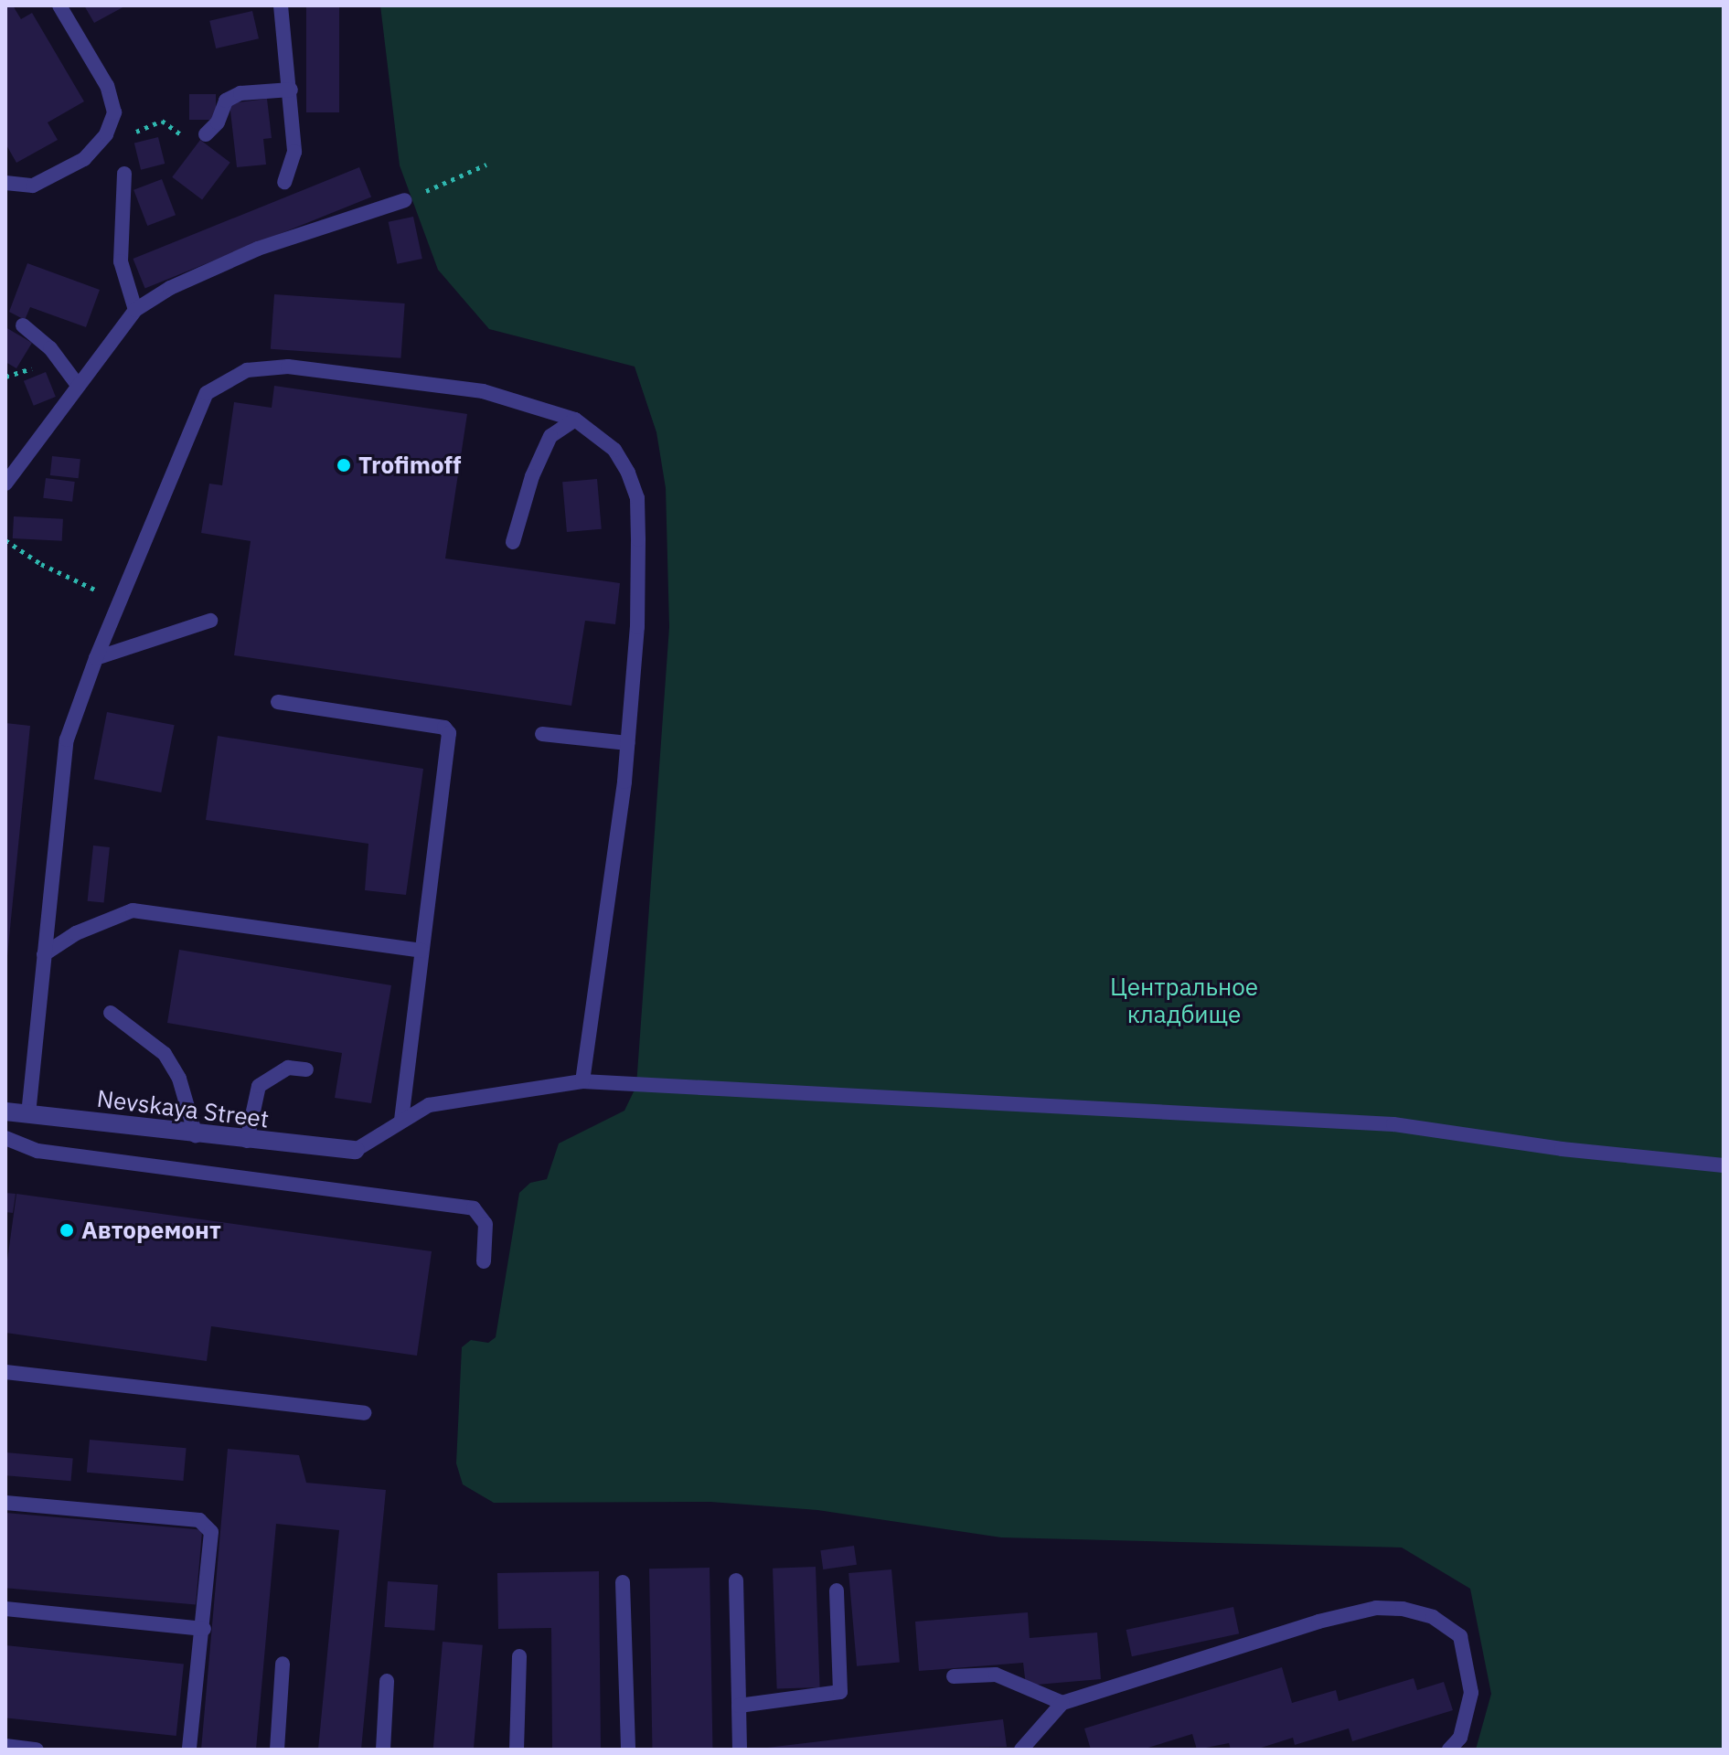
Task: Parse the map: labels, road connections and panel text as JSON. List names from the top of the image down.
{
  "streets": {
    "street": ["Nevskaya Street"]
  },
  "parks": ["Центральное кладбище"],
  "places": ["Trofimoff", "Авторемонт"]
}
